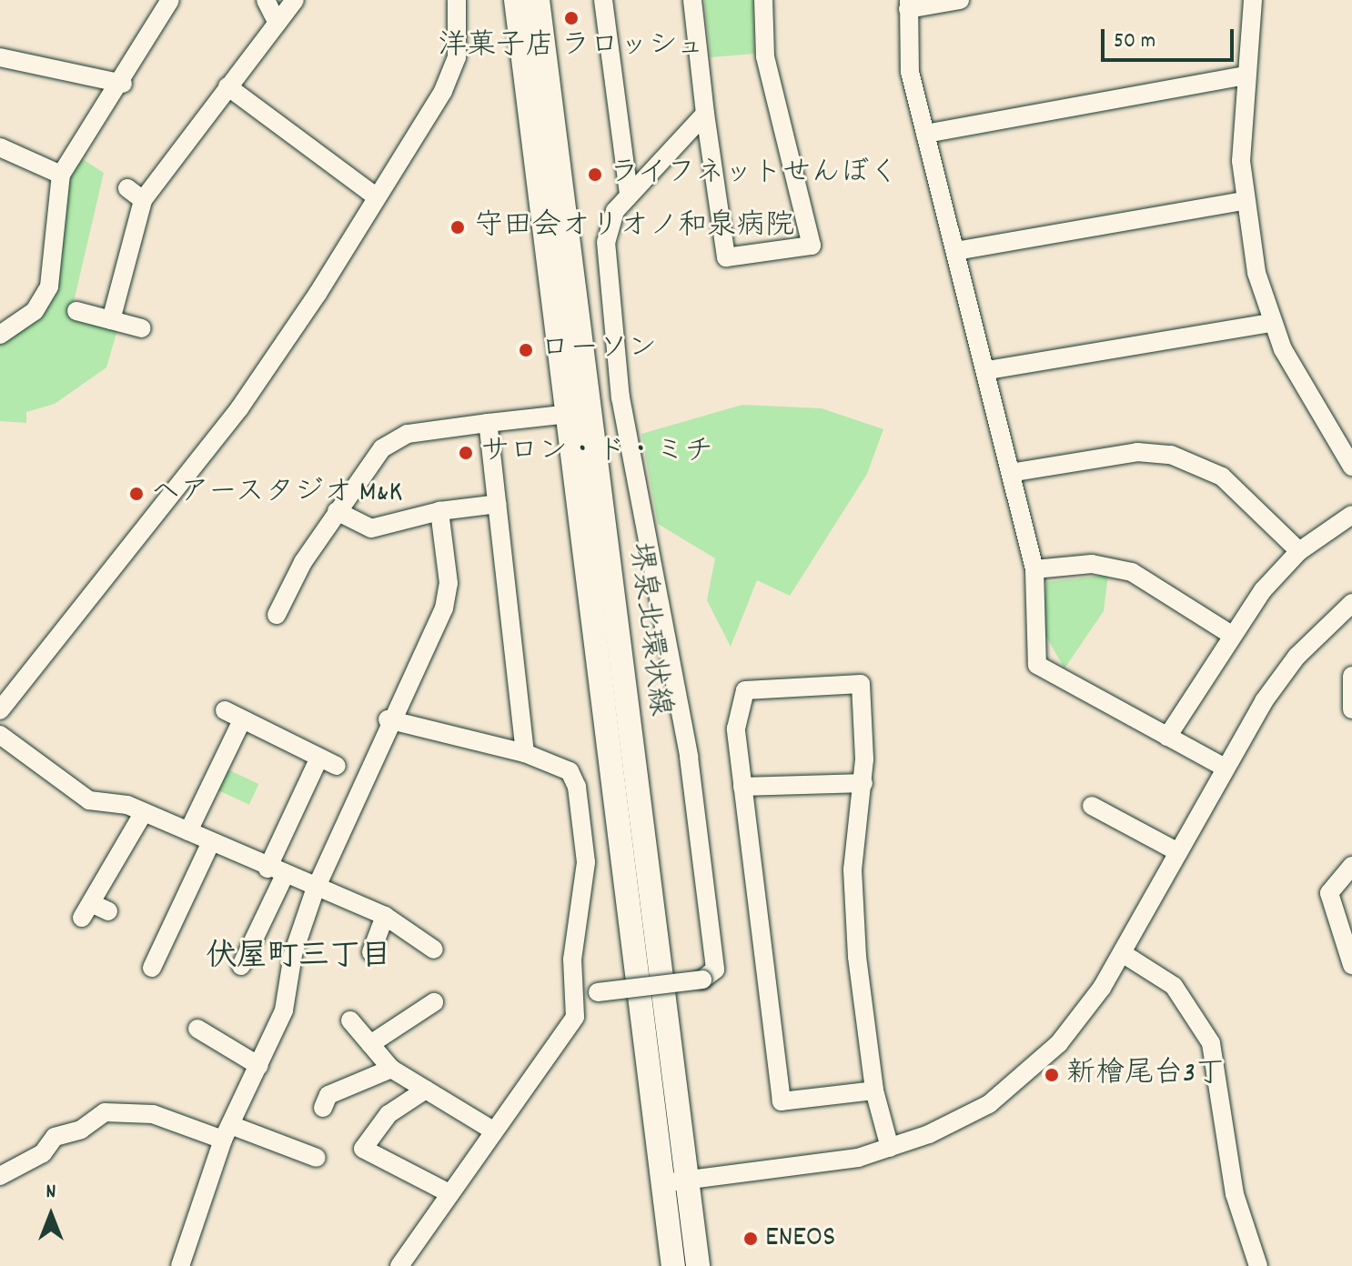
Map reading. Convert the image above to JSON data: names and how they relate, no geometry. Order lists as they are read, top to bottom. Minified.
{"streets":{"main road":["堺泉北環状線"]},"districts":["伏屋町三丁目"],"places":["洋菓子店 ラロッシュ","ライフネットせんぼく","守田会オリオノ和泉病院","ローソン","サロン・ド・ミチ","ヘアースタジオ M&K","新檜尾台3丁","ENEOS"],"scale_bar":"50 m","north":"top"}
